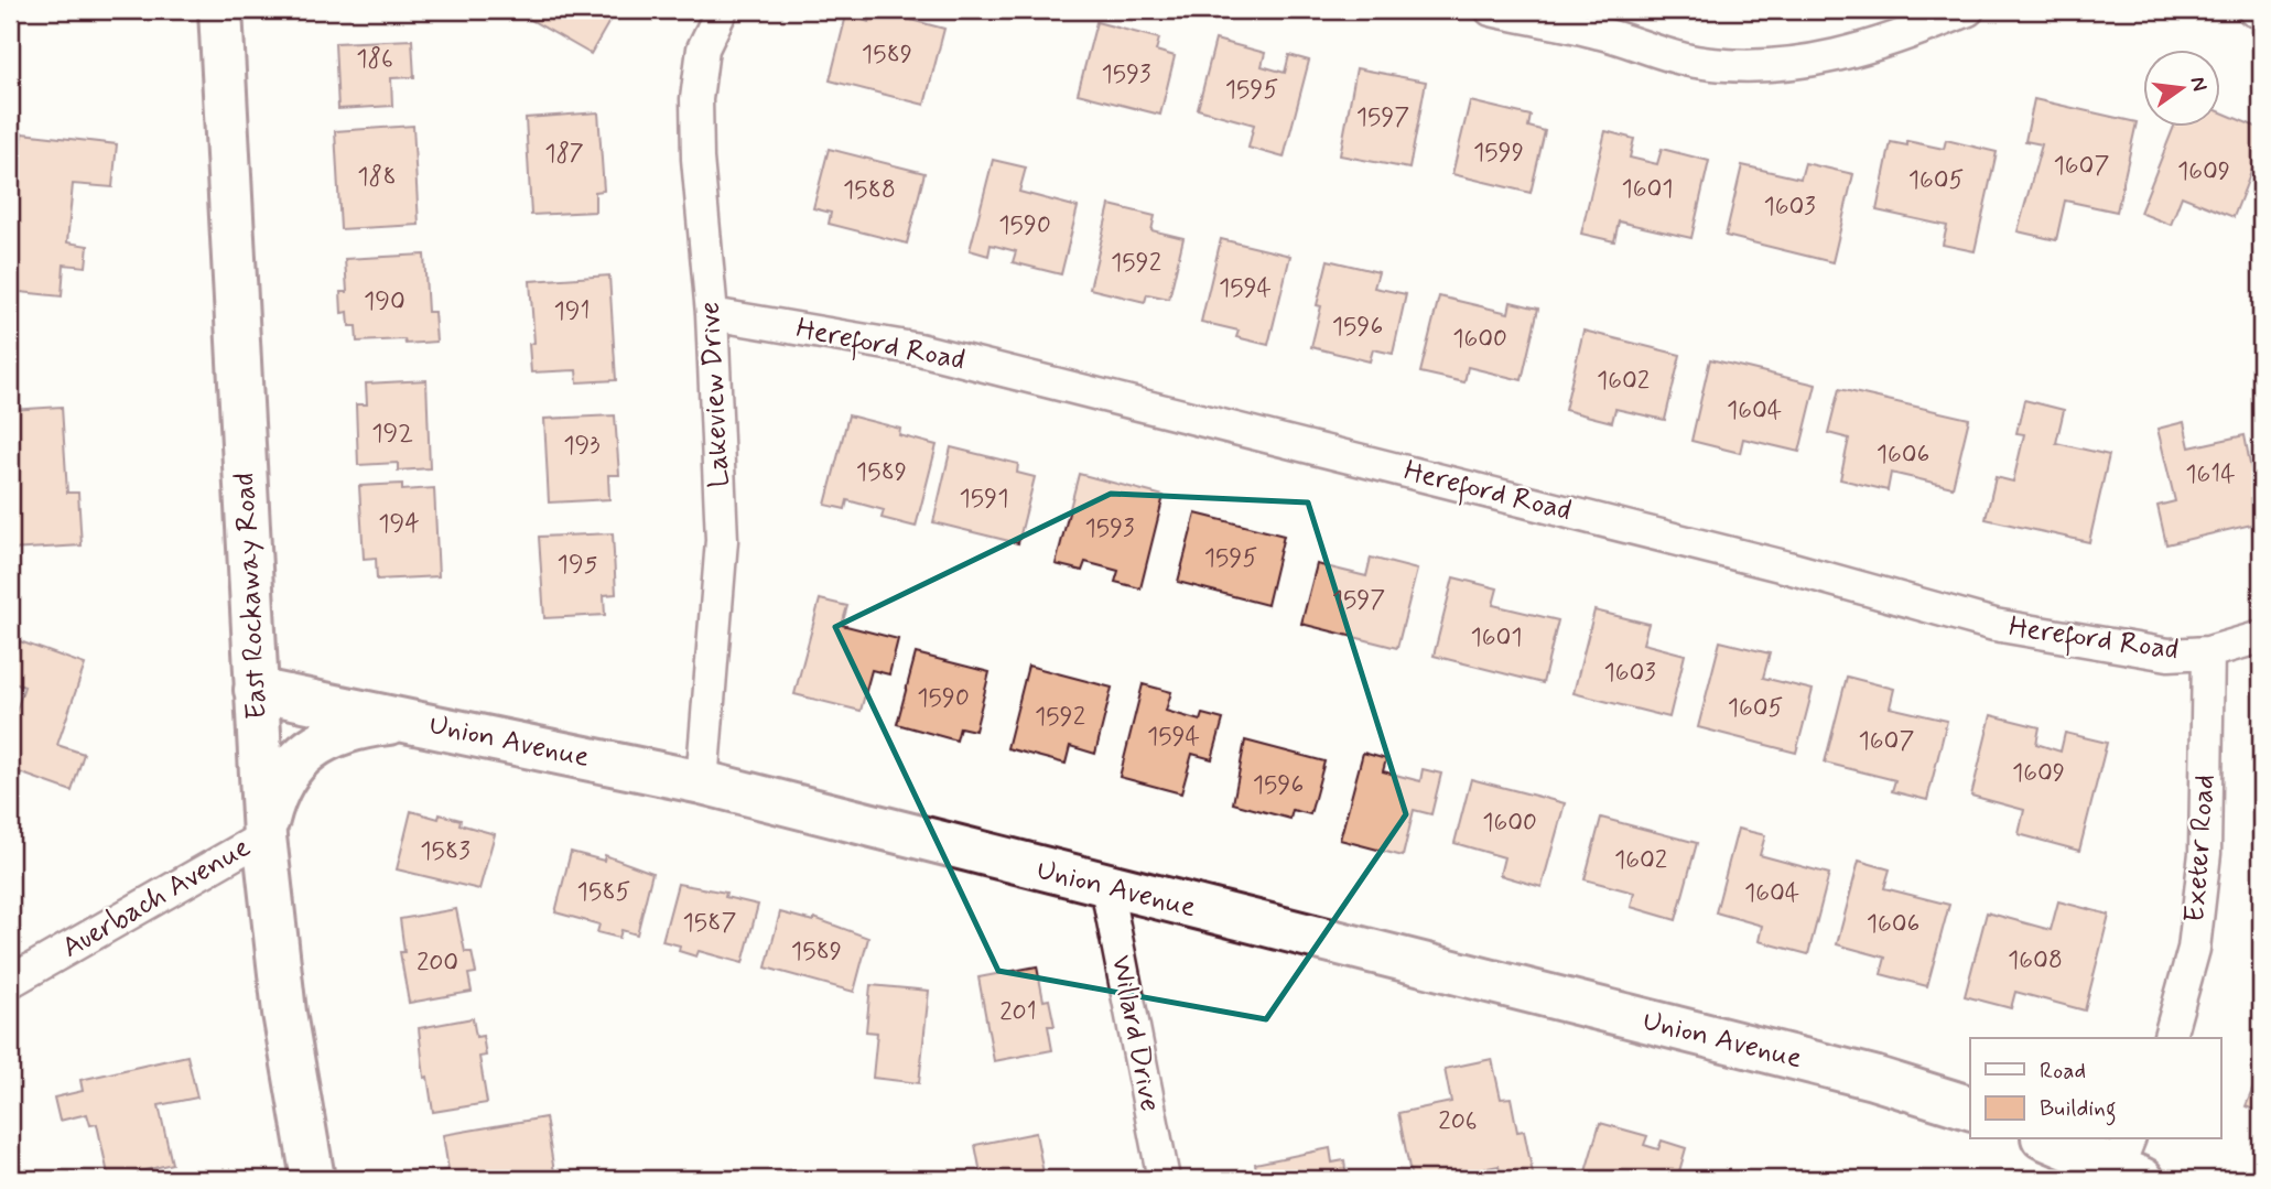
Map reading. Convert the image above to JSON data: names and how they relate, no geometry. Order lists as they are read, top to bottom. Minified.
{"streets":{"main road":["East Rockaway Road","Union Avenue"],"street":["Hereford Road","Lakeview Drive","Exeter Road","Auerbach Avenue","Willard Drive"]},"crossings":[["Hereford Road","Lakeview Drive"],["Hereford Road","Exeter Road"],["Lakeview Drive","Union Avenue"],["East Rockaway Road","Union Avenue"],["East Rockaway Road","Auerbach Avenue"],["Union Avenue","Willard Drive"]],"house_numbers":["1589","186","1593","1595","1597","1599","187","1607","1609","188","1605","1601","1588","1603","1590","1592","1594","190","191","1596","1600","1602","1604","192","193","1606","1589","1614","1591","194","1593","1595","195","1597","1601","1603","1590","1605","1592","1594","1607","1609","1596","1600","1583","1602","1585","1604","1587","1606","1589","1608","200","201","206"],"legend":["Road","Building"],"north":"right"}
